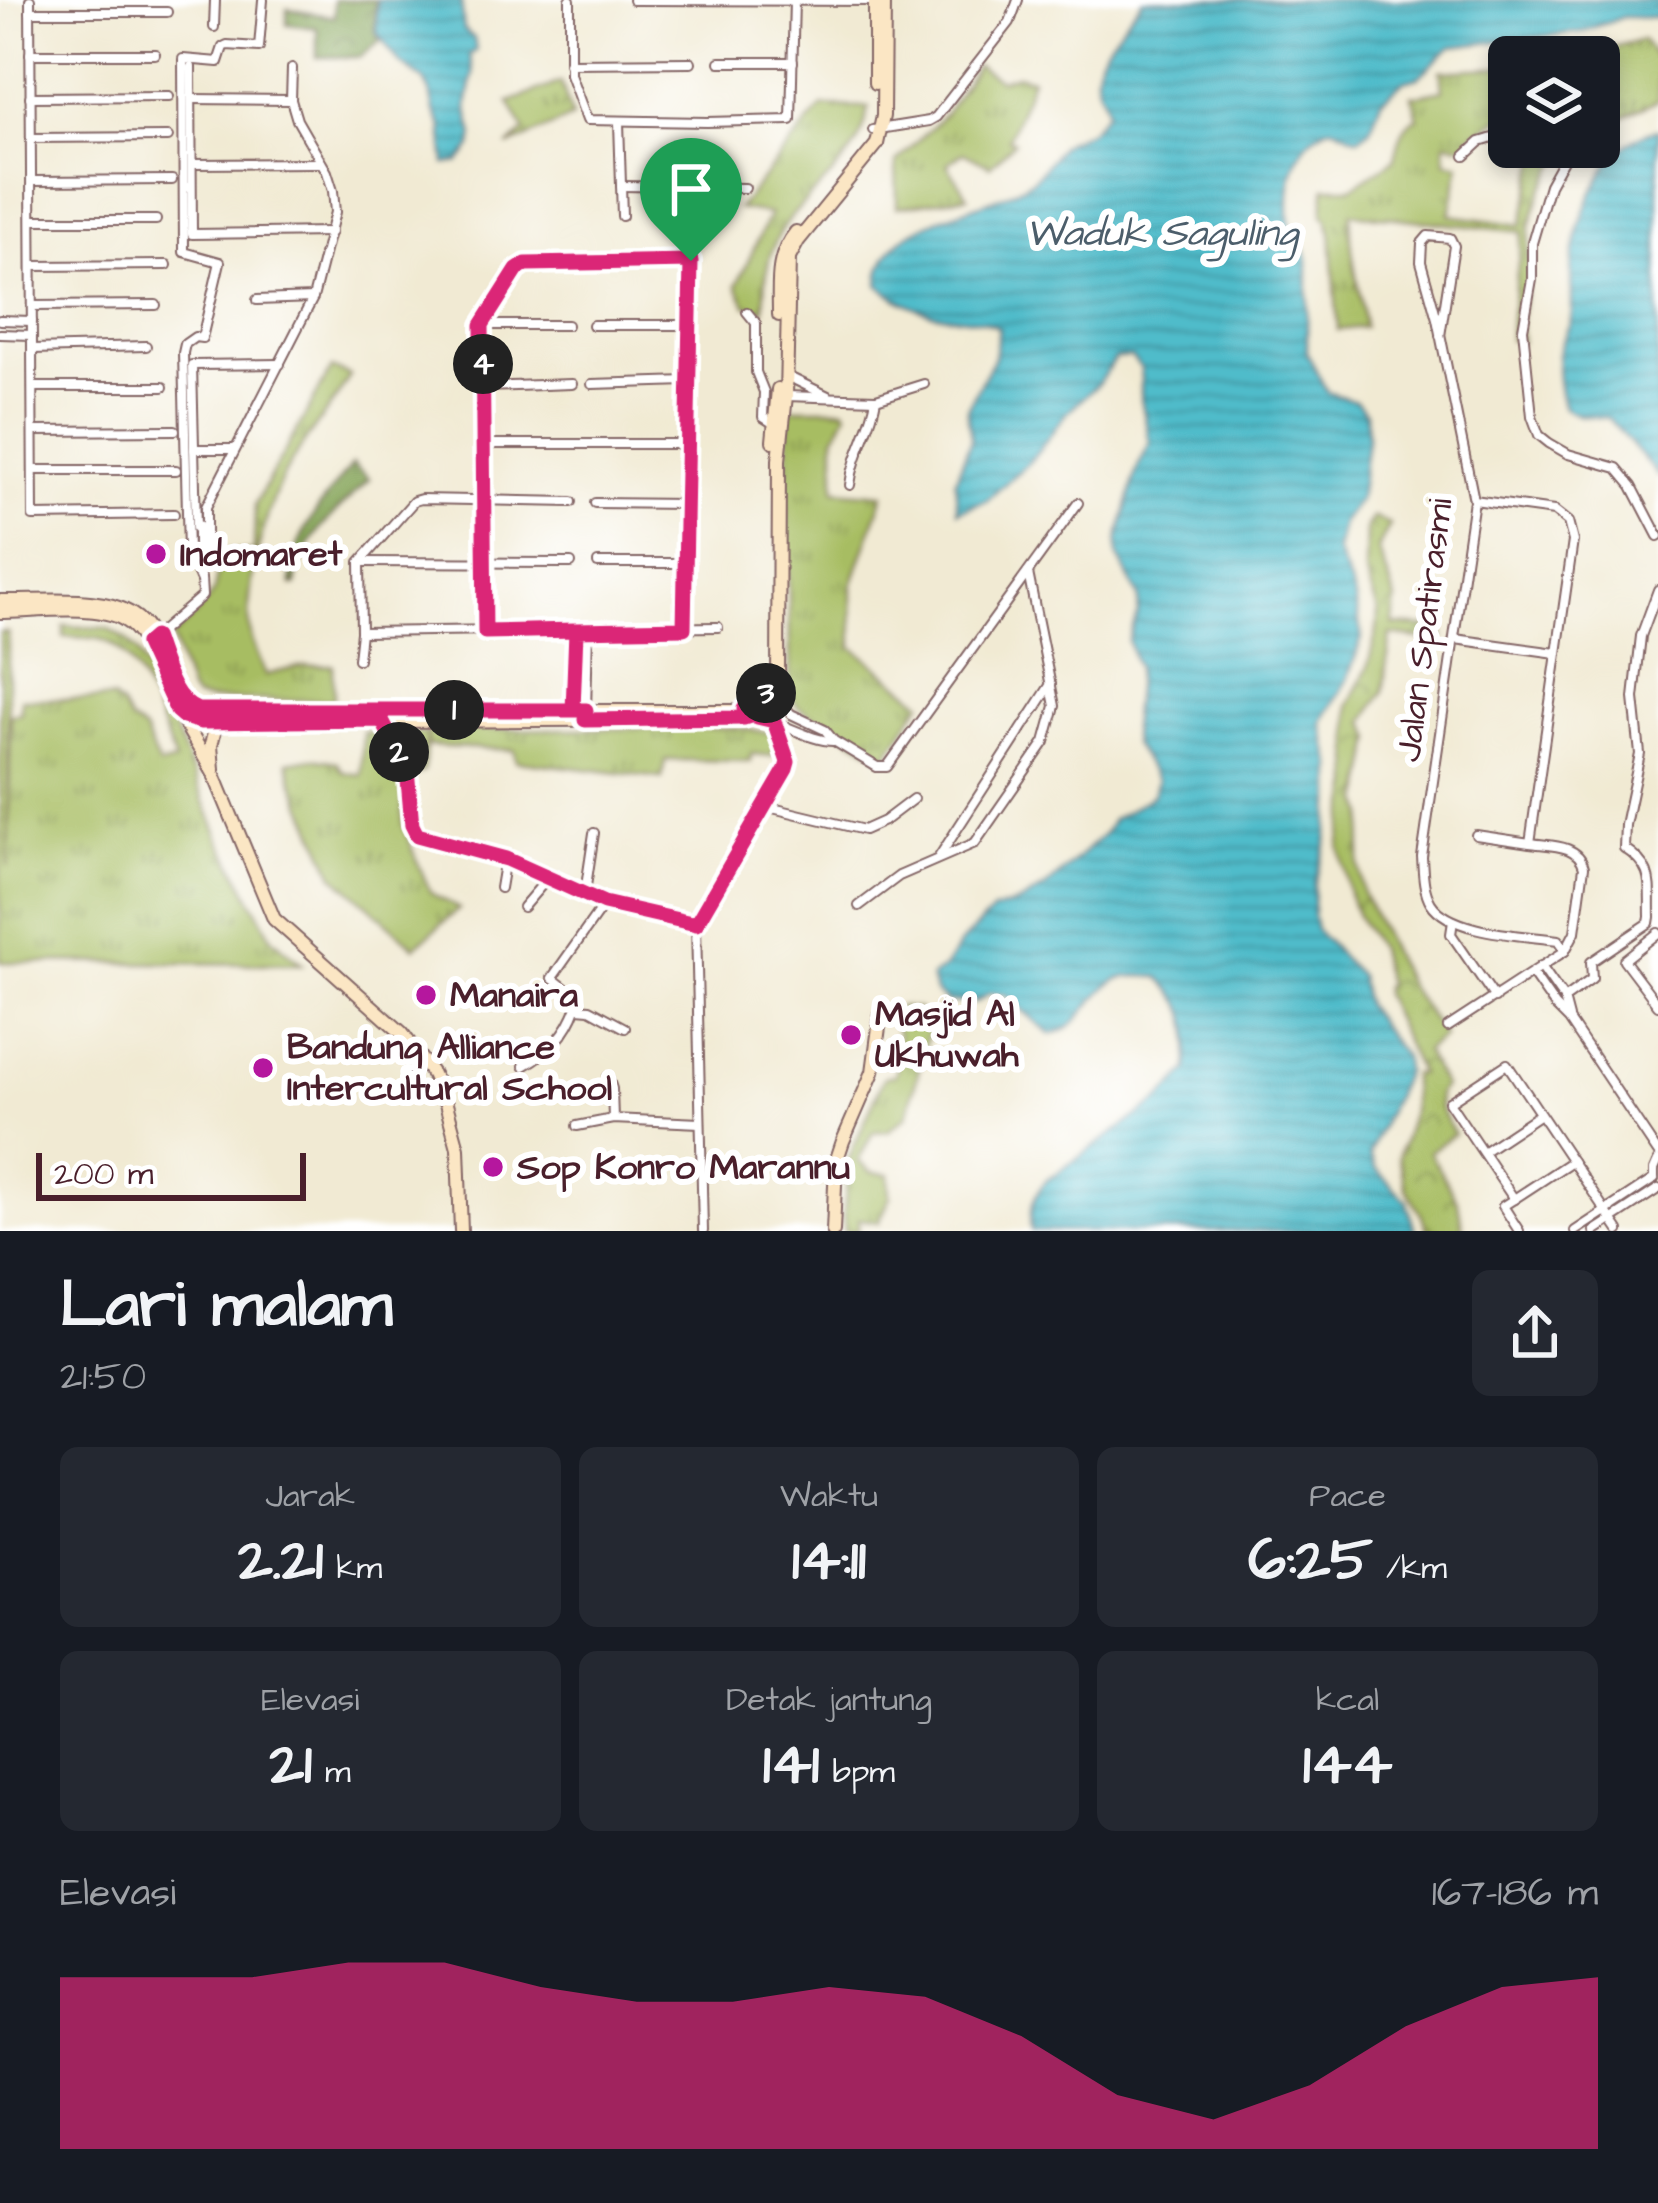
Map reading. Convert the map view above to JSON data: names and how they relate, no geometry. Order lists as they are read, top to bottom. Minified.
{"streets":{"street":["Jalan Spatirasmi"]},"water":["Waduk Saguling"],"places":["Indomaret","Manaira","Masjid Al Ukhuwah","Bandung Alliance Intercultural School","Sop Konro Marannu"],"scale_bar":"200 m","page":{"pins":["4","3","1","2"],"scale":"200 m","heading":["Lari malam","21:50"],"stats":[["Jarak","2.21 km"],["Waktu","14:11"],["Pace","6:25 /km"],["Elevasi","21 m"],["Detak jantung","141 bpm"],["kcal","144"]],"chart":["Elevasi","167–186 m"]}}
